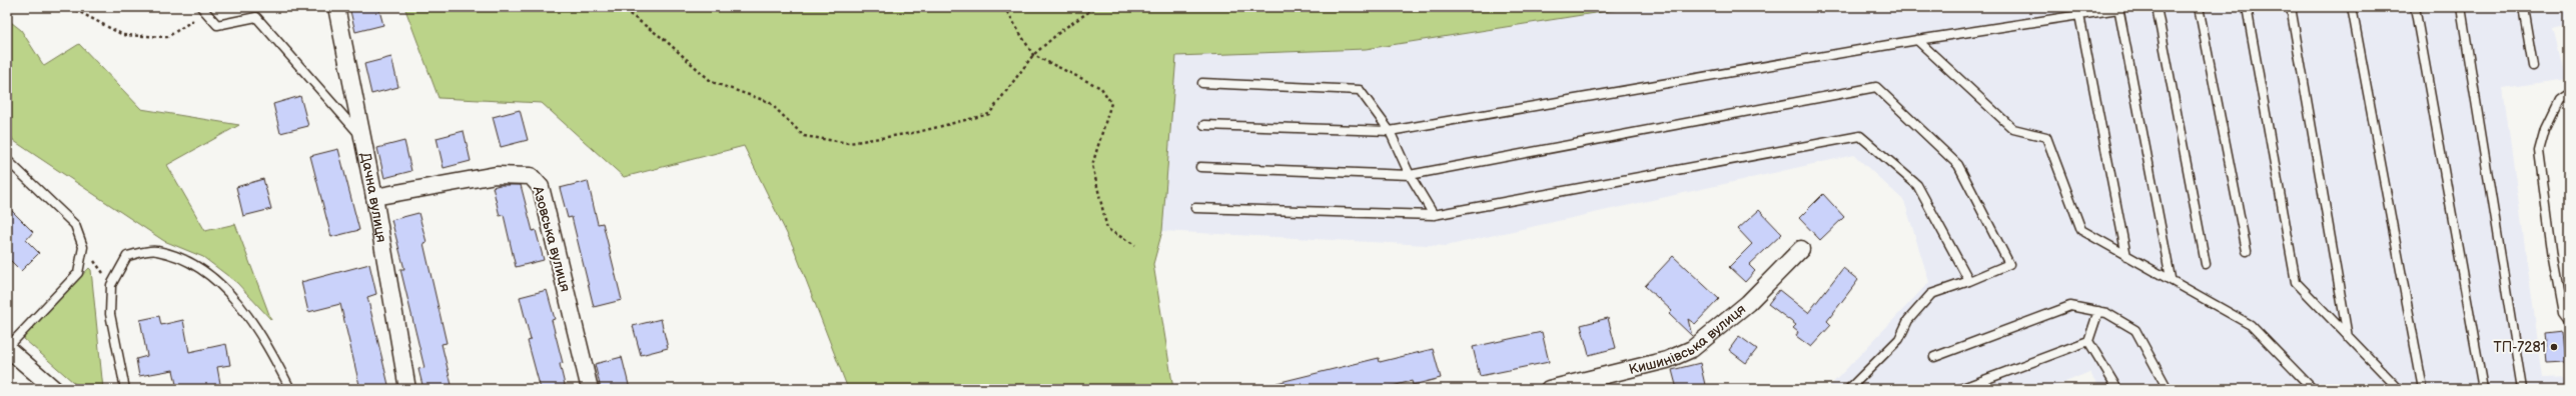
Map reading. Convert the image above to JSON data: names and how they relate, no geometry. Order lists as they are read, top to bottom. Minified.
{"streets":{"street":["Дачна вулиця","Азовська вулиця","Кишинівська вулиця"]},"crossings":[["Дачна вулиця","Азовська вулиця"]],"places":["ТП-7281"]}
